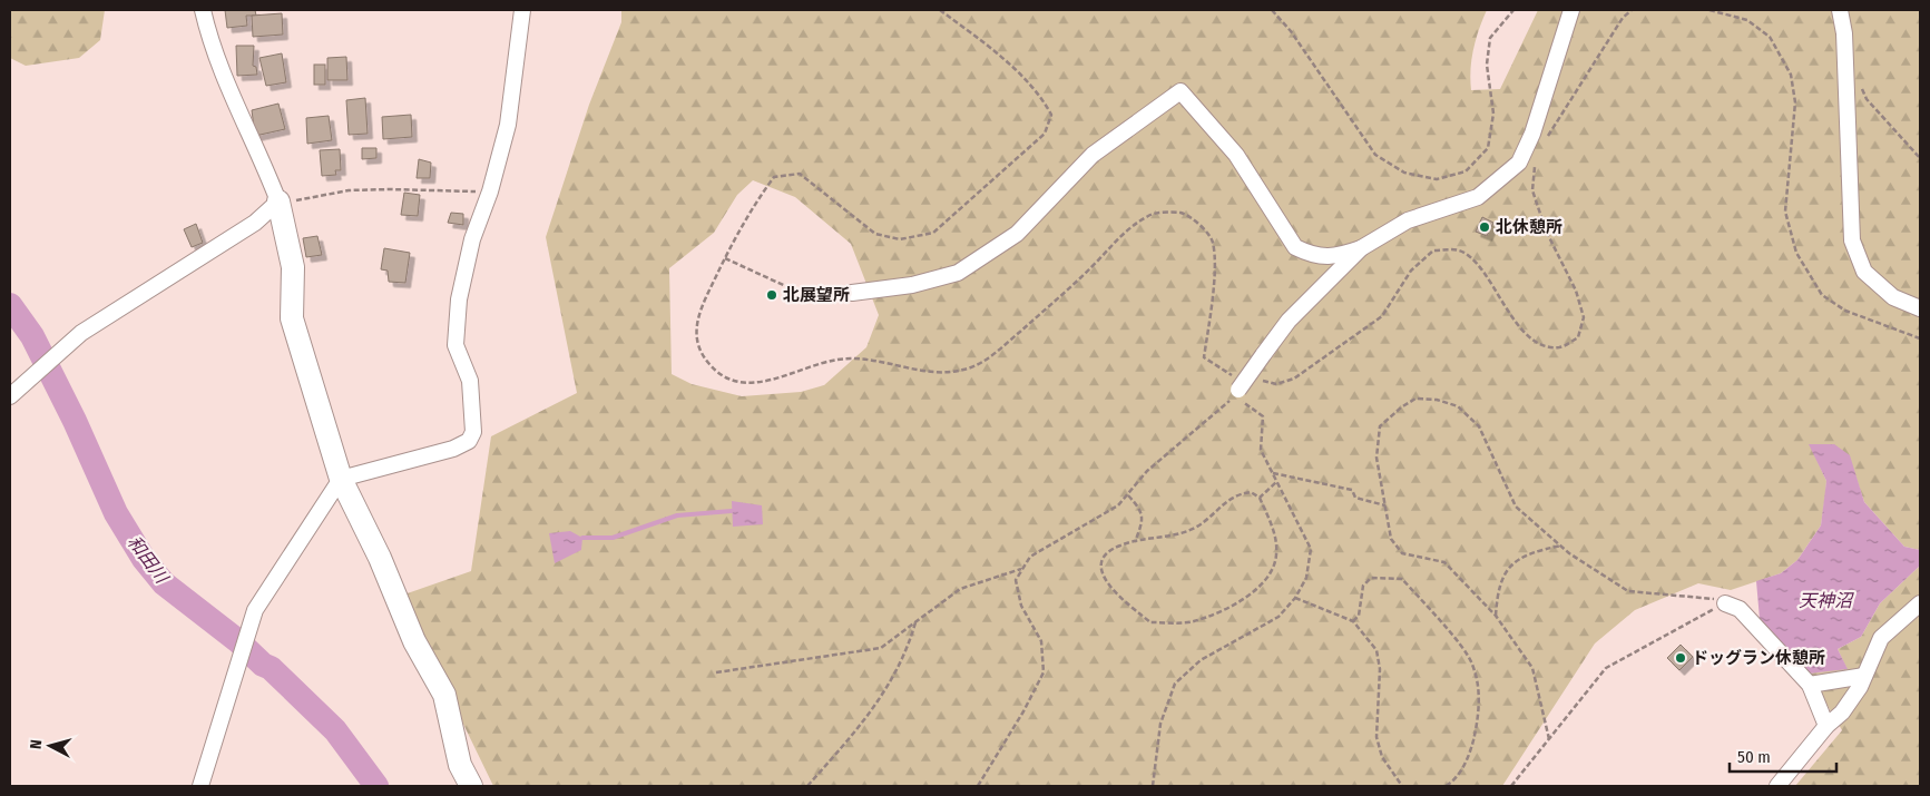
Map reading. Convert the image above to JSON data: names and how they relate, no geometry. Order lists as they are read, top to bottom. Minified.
{"water":["和田川","天神沼"],"places":["北休憩所","北展望所","ドッグラン休憩所"],"scale_bar":"50 m","north":"left"}
